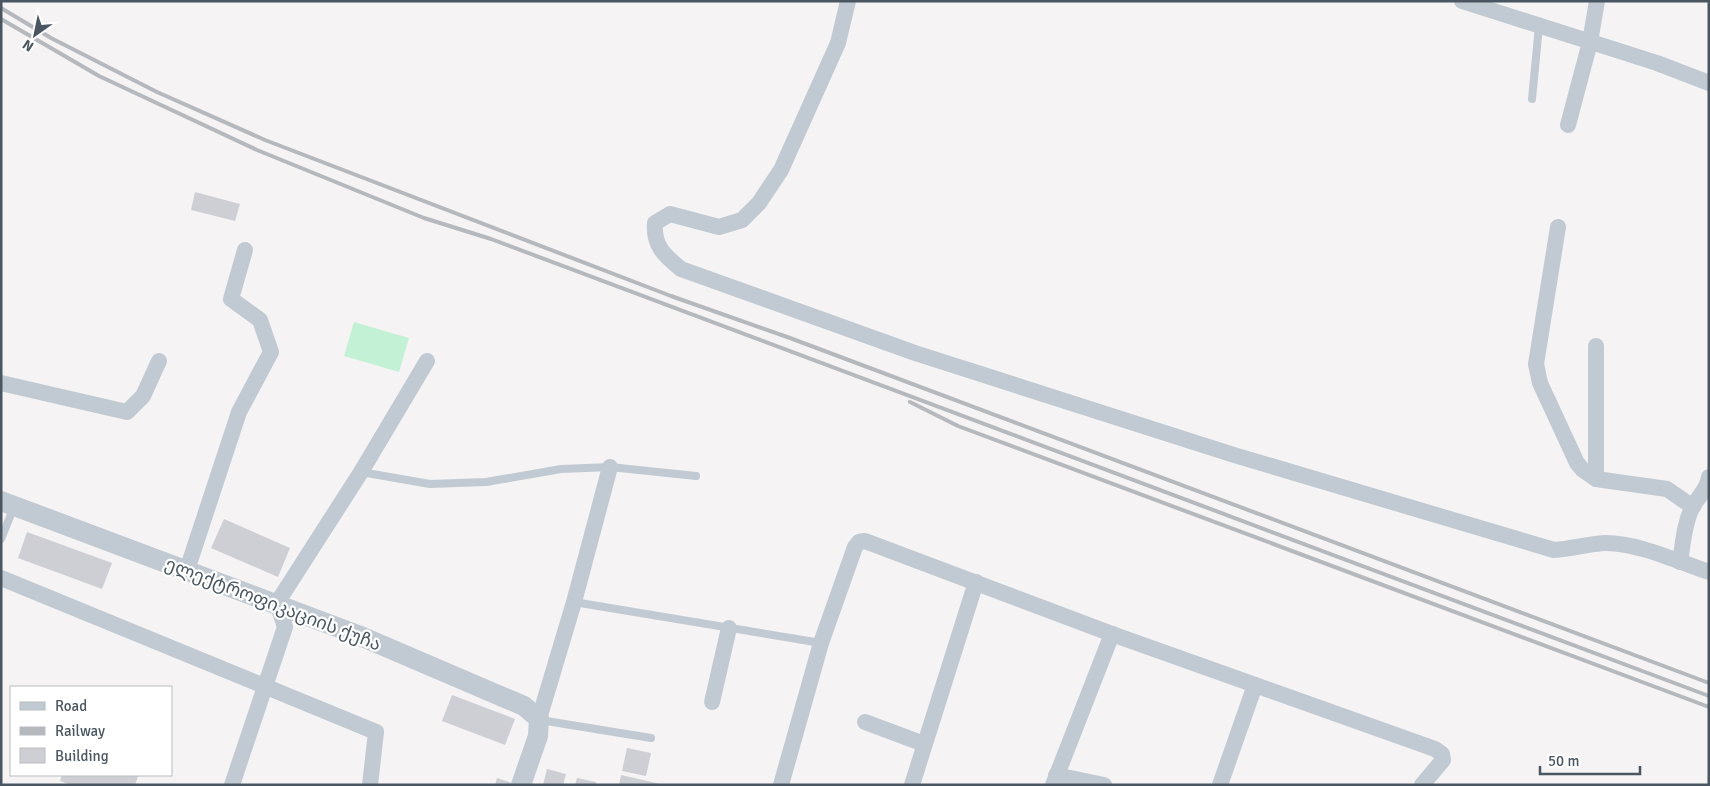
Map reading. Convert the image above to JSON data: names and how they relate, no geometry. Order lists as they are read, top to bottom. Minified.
{"streets":{"street":["ელექტროფიკაციის ქუჩა"]},"legend":["Road","Railway","Building"],"scale_bar":"50 m","north":"bottom left"}
